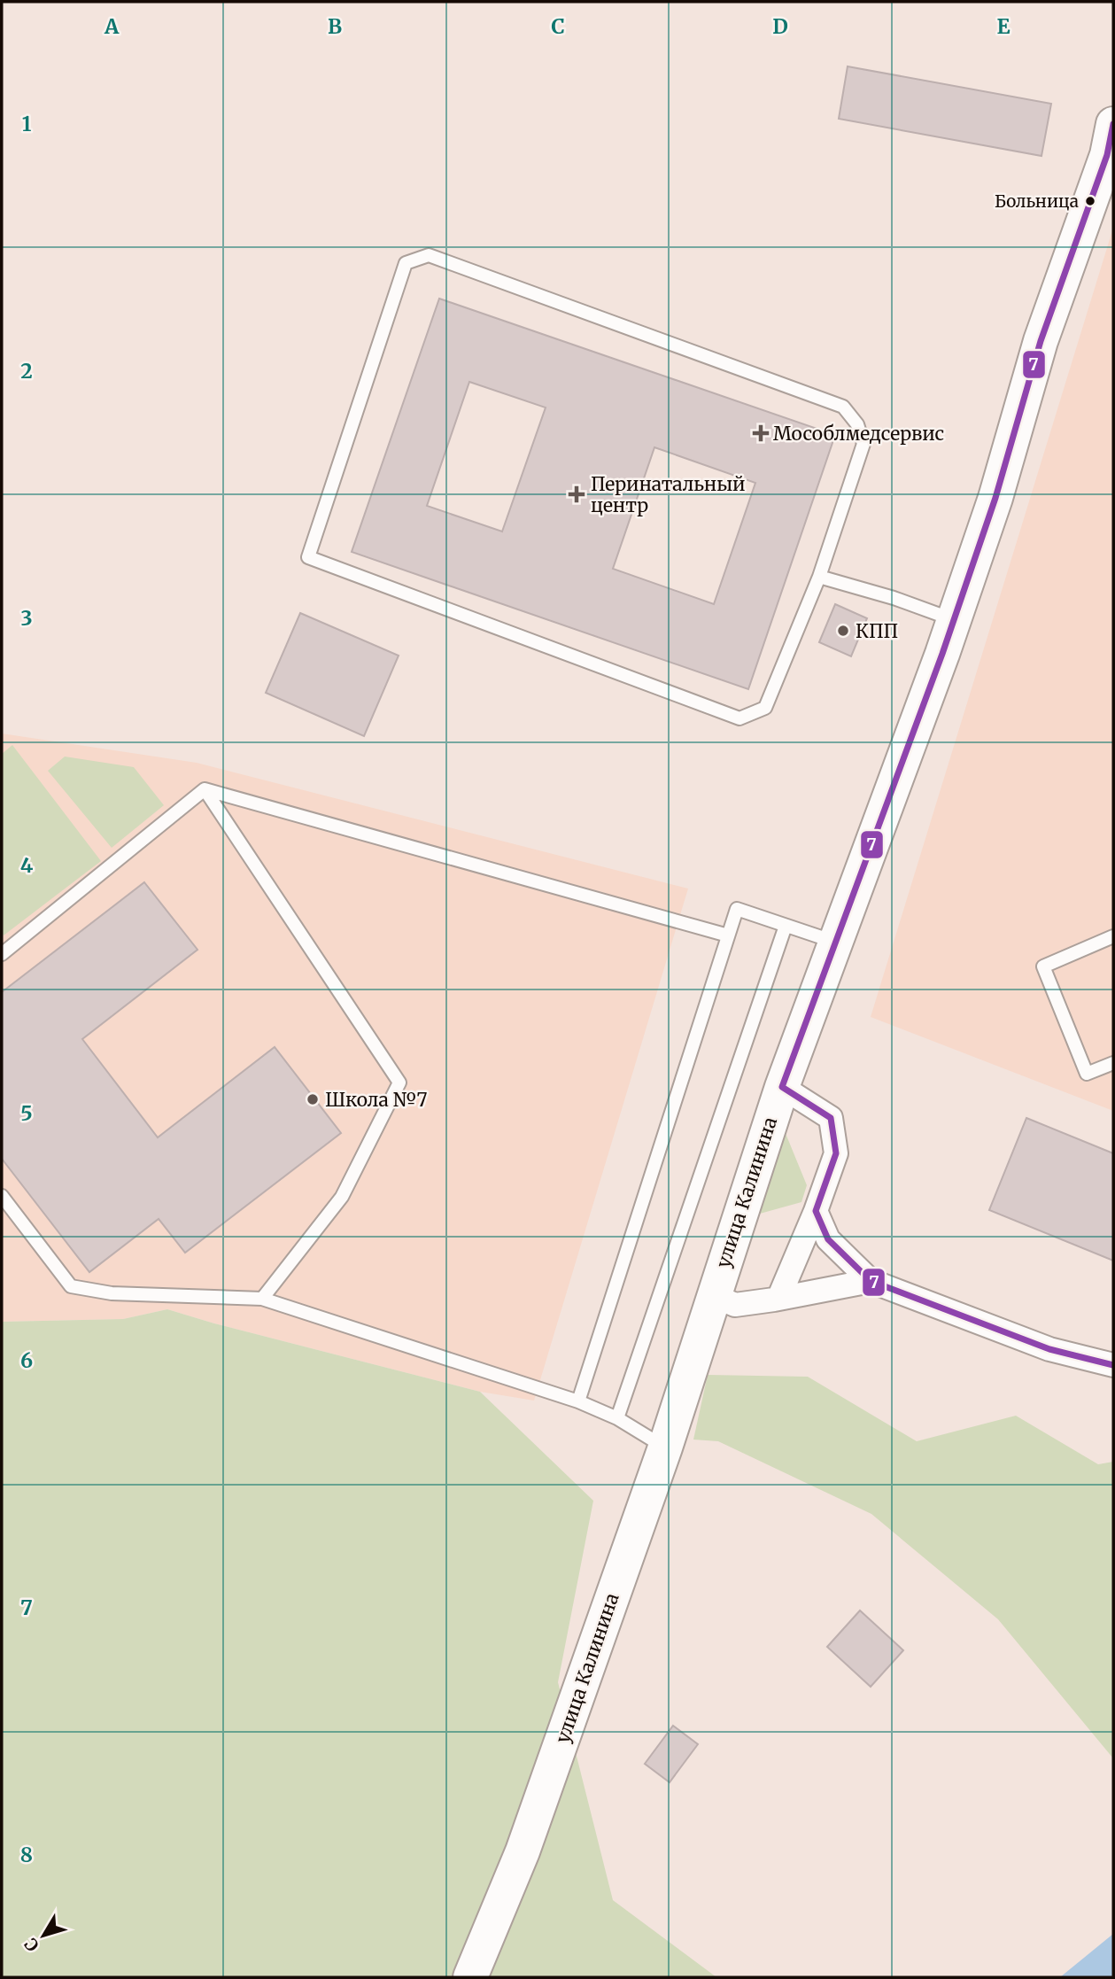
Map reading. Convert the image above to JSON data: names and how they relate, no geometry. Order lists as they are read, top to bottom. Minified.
{"streets":{"street":["улица Калинина"]},"places":{"other":["Больница","КПП","Школа №7"],"health":["Мособлмедсервис","Перинатальный центр"]},"lines":["transit line 7"],"north":"bottom left","grid":{"columns":["A","B","C","D","E"],"rows":["1","2","3","4","5","6","7","8"]}}
